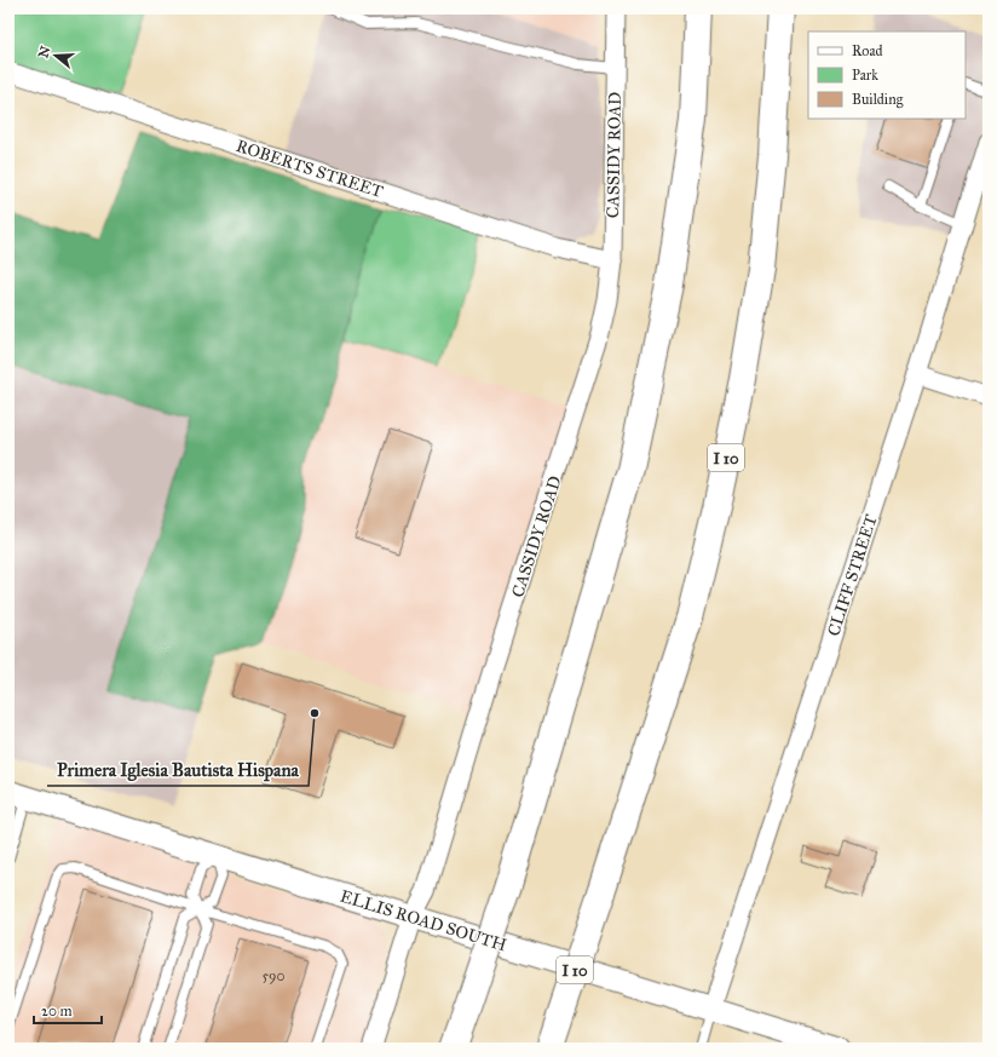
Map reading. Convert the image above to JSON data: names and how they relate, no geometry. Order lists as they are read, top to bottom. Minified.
{"streets":{"highway":["I 10"],"street":["CASSIDY ROAD","ROBERTS STREET","CLIFF STREET","ELLIS ROAD SOUTH"]},"crossings":[["CASSIDY ROAD","ROBERTS STREET"],["CASSIDY ROAD","ELLIS ROAD SOUTH"],["CLIFF STREET","ELLIS ROAD SOUTH"]],"places":["Primera Iglesia Bautista Hispana"],"house_numbers":["590"],"legend":["Road","Park","Building"],"scale_bar":"20 m","north":"left"}
